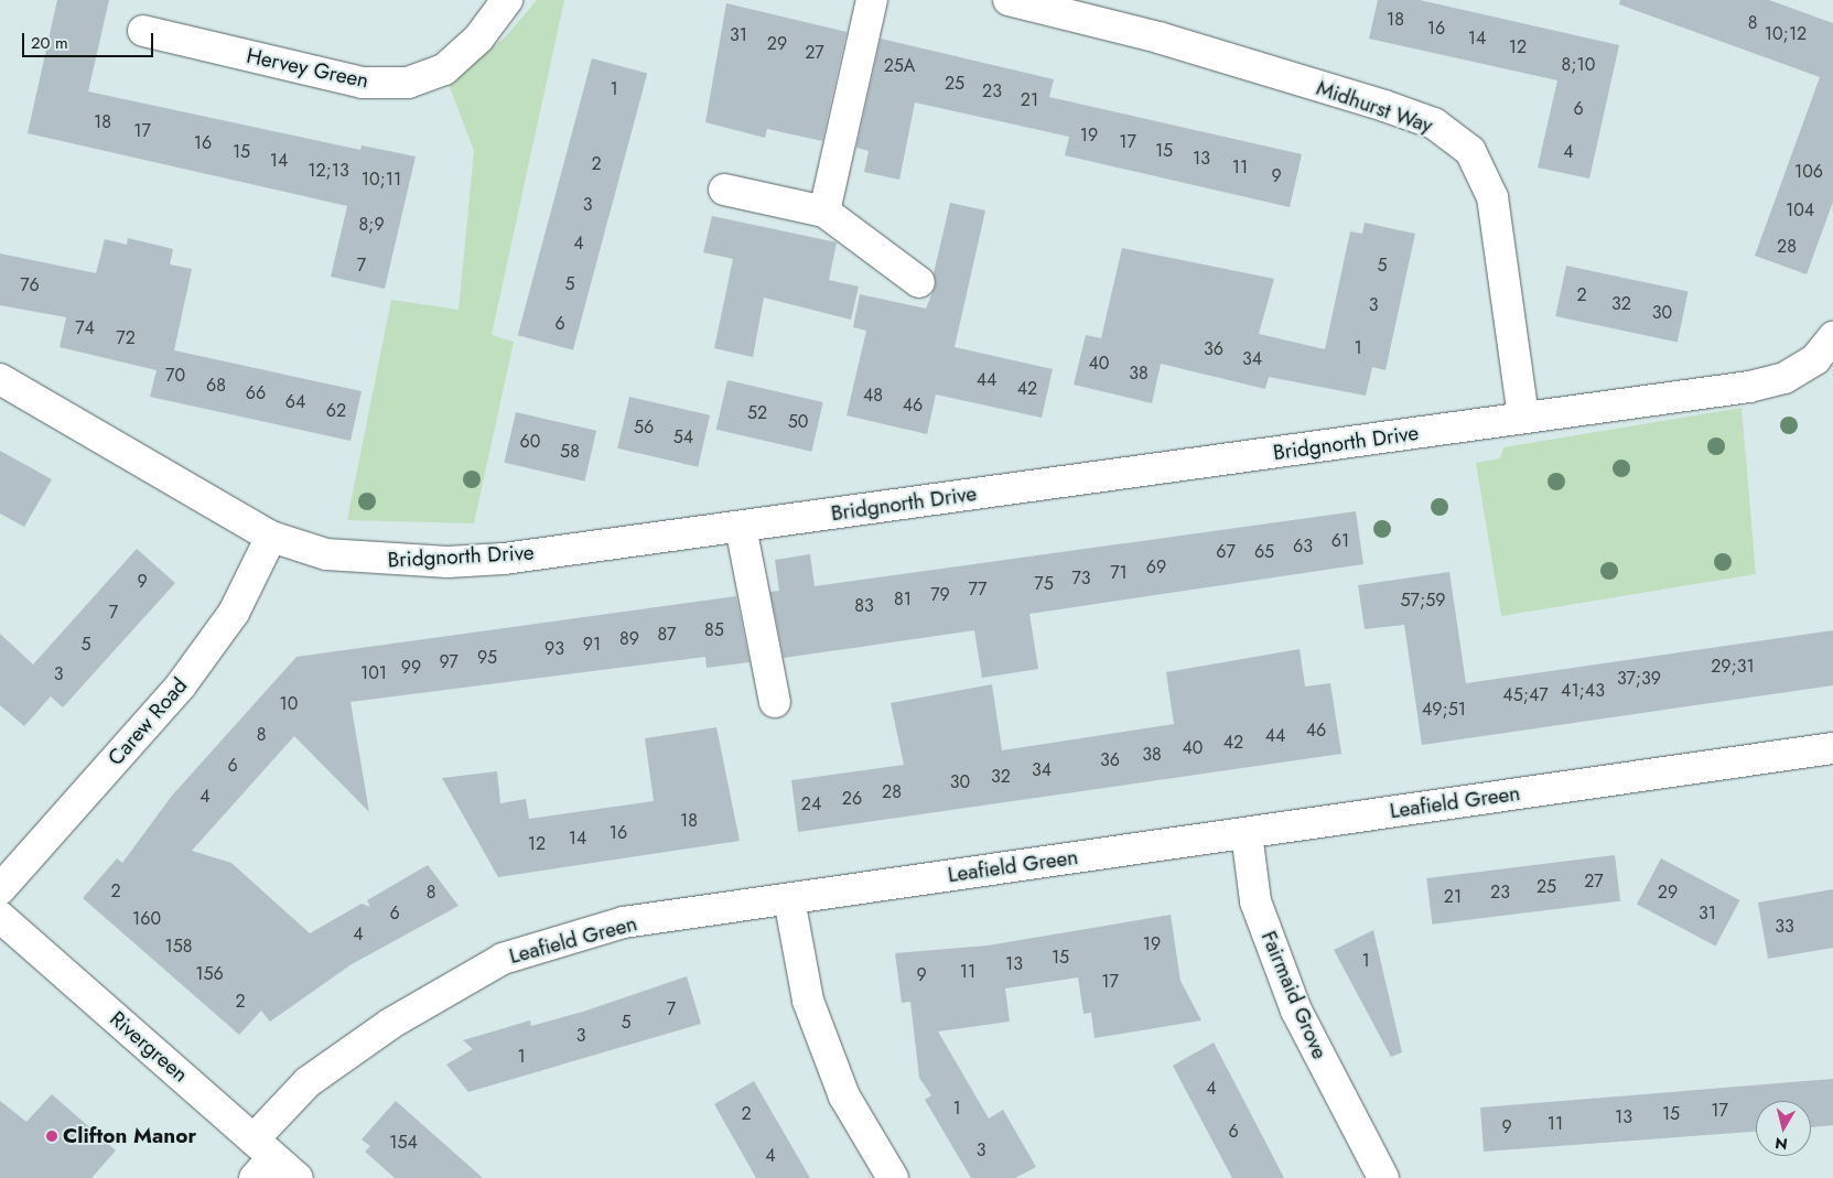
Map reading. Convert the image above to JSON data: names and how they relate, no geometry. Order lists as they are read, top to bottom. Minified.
{"streets":{"street":["Hervey Green","Midhurst Way","Bridgnorth Drive","Carew Road","Leafield Green","Fairmaid Grove","Rivergreen"]},"crossings":[["Midhurst Way","Bridgnorth Drive"],["Bridgnorth Drive","Carew Road"],["Leafield Green","Fairmaid Grove"],["Leafield Green","Rivergreen"]],"places":["Clifton Manor"],"house_numbers":["18","8","16","10;12","31","14","29","12","27","8;10","25A","25","1","23","21","6","18","17","19","17","16","15","15","4","13","14","2","11","12;13","106","9","10;11","3","104","8;9","4","28","7","5","5","76","2","32","3","30","6","74","72","1","36","34","40","38","70","44","68","42","66","48","64","46","62","52","50","56","54","60","58","61","63","67","65","69","71","73","9","75","77","79","81","57;59","83","7","85","87","89","5","91","93","95","97","29;31","99","101","3","37;39","41;43","45;47","10","49;51","46","8","44","42","40","38","36","6","34","32","30","28","4","26","24","18","16","14","12","27","25","2","8","23","29","21","6","31","160","33","4","19","158","15","1","13","11","156","9","17","2","7","5","3","1","4","1","17","2","15","13","11","9","6","154","3","4"],"scale_bar":"20 m","north":"bottom"}
